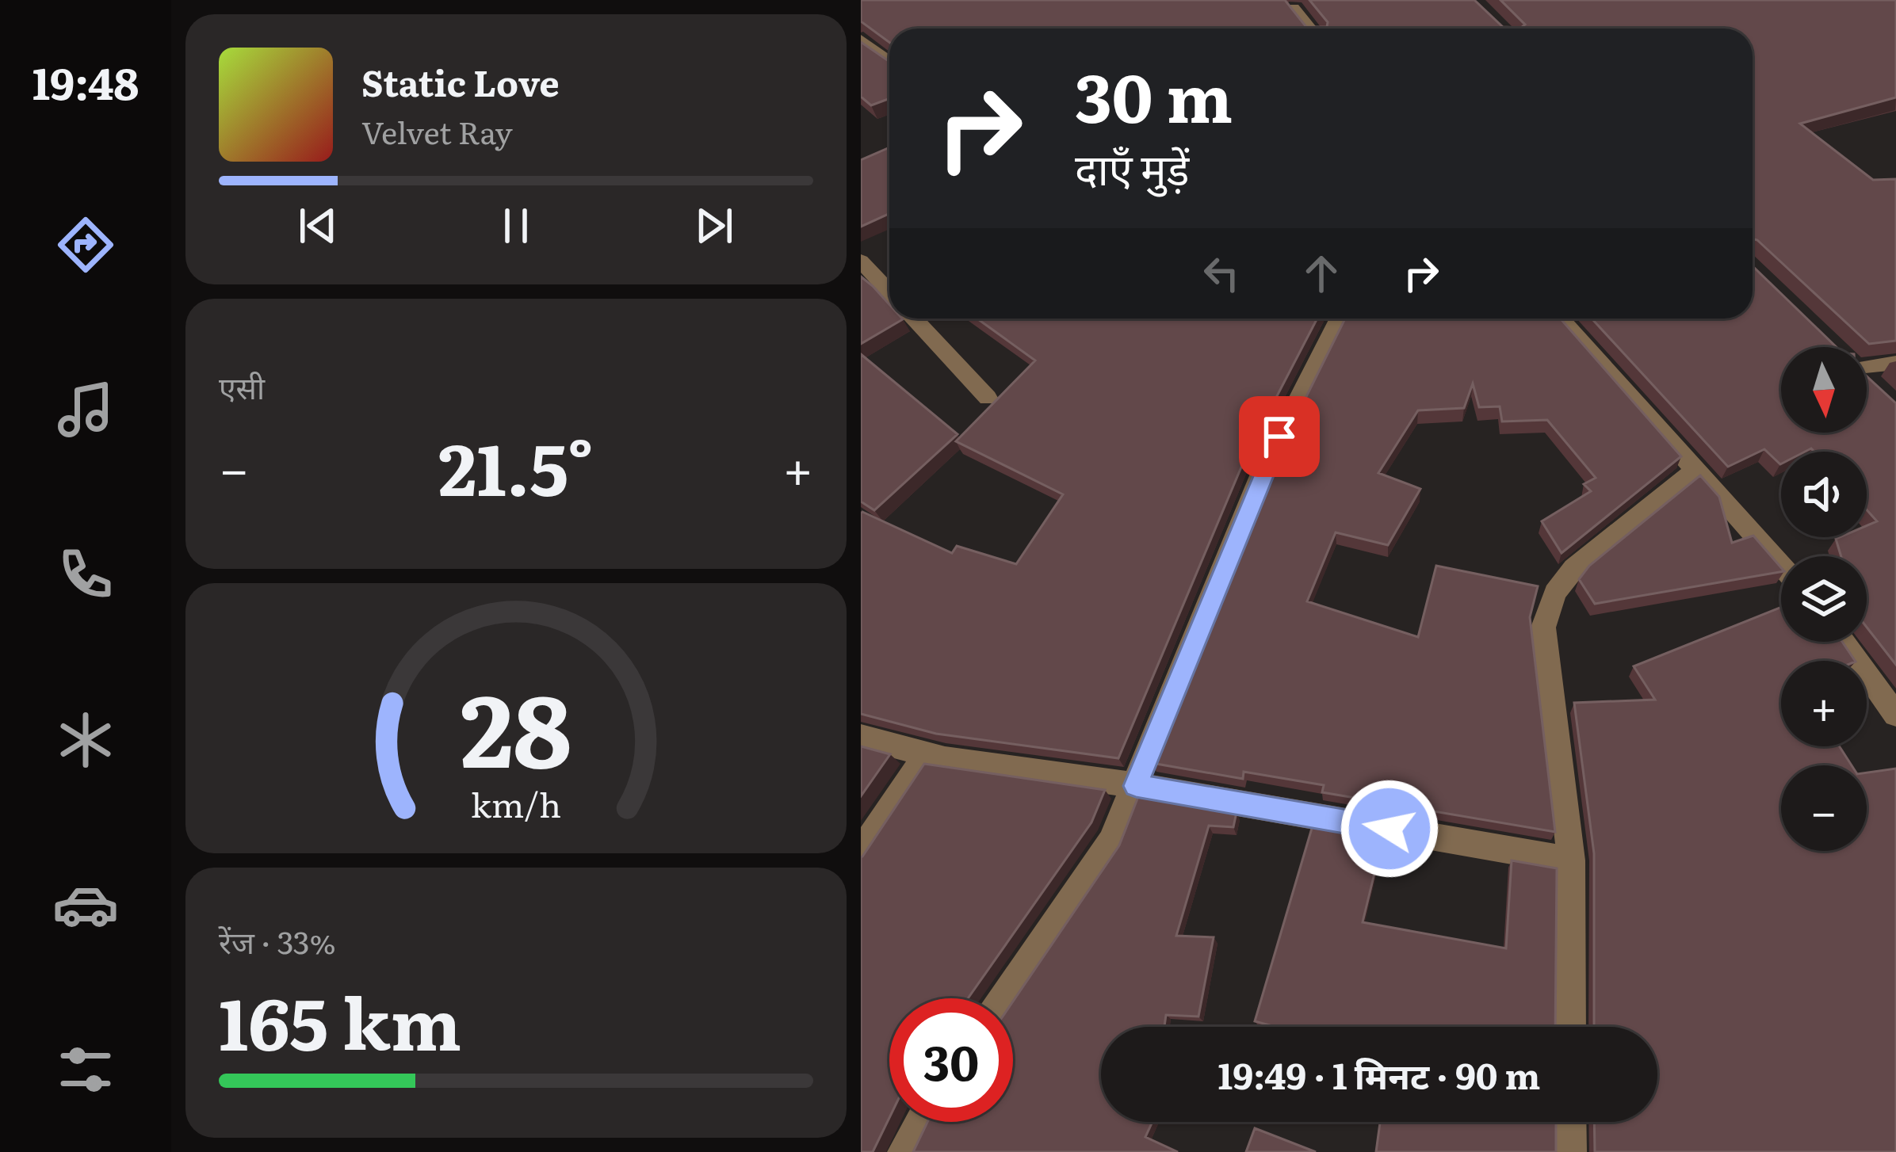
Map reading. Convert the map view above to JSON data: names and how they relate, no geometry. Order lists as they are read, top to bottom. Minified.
{"north":"bottom","page":{"tabs":"19:48","turn":["30 m","दाएँ मुड़ें"],"song":["Static Love","Velvet Ray"],"tile":["एसी",["रेंज · 33%","165 km"]],"map_buttons":["+","−"],"heat":["−","21.5°","+"],"limit":"30","trip":"19:49 · 1 मिनट · 90 m","gauge":["28","km/h"]}}
